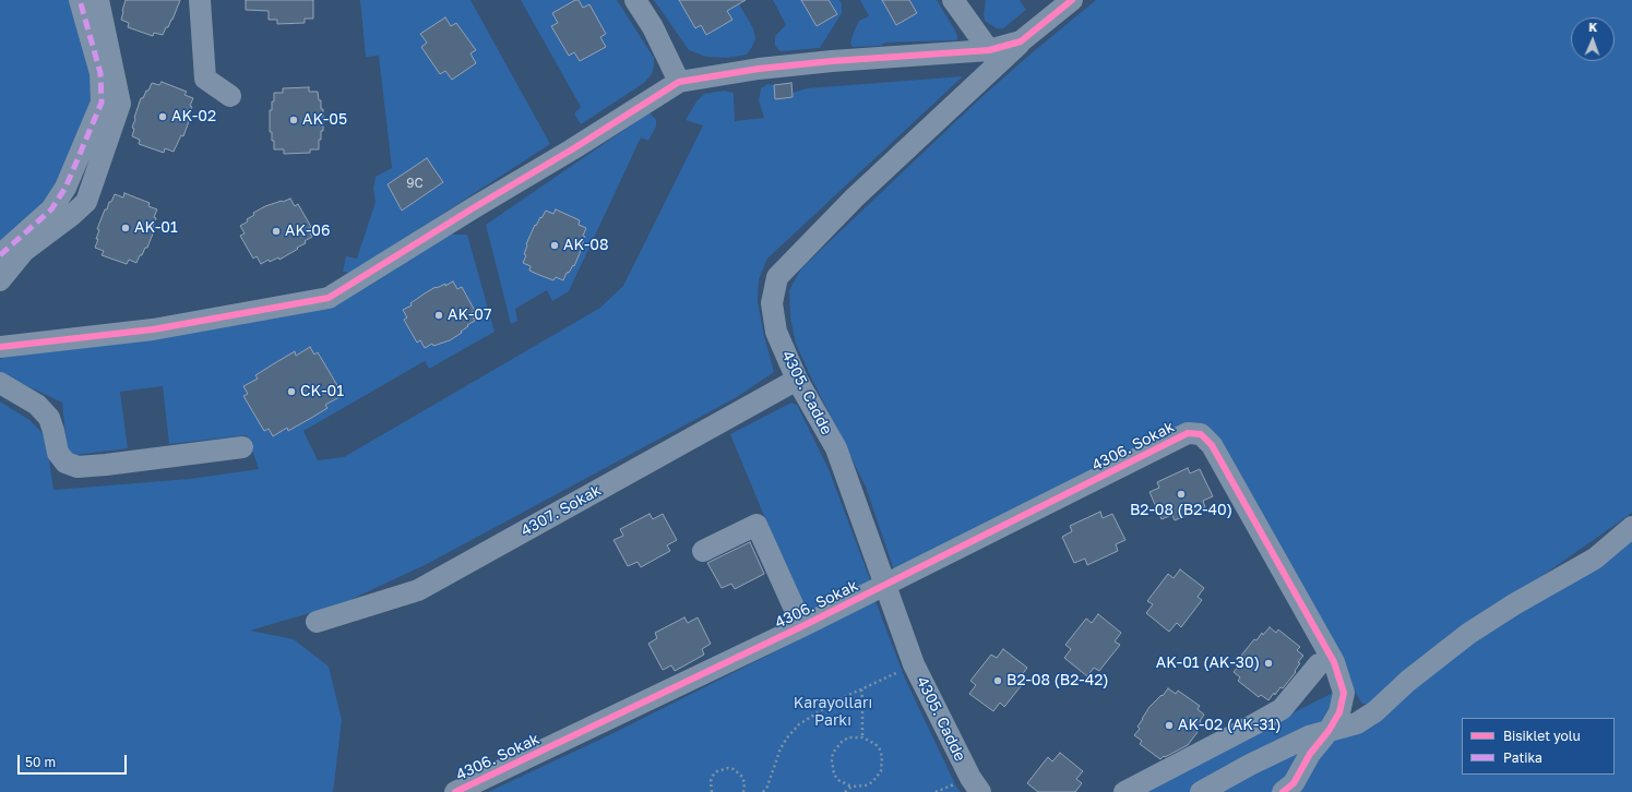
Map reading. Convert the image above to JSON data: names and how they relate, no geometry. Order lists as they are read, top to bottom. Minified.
{"streets":{"street":["4305. Cadde","4306. Sokak","4307. Sokak"]},"crossings":[["4305. Cadde","4306. Sokak"],["4305. Cadde","4307. Sokak"]],"parks":["Karayolları Parkı"],"places":["AK-02","AK-05","AK-01","AK-06","AK-08","AK-07","CK-01","B2-08 (B2-40)","AK-01 (AK-30)","B2-08 (B2-42)","AK-02 (AK-31)"],"house_numbers":["9C"],"legend":["Bisiklet yolu","Patika"],"scale_bar":"50 m","north":"top"}
